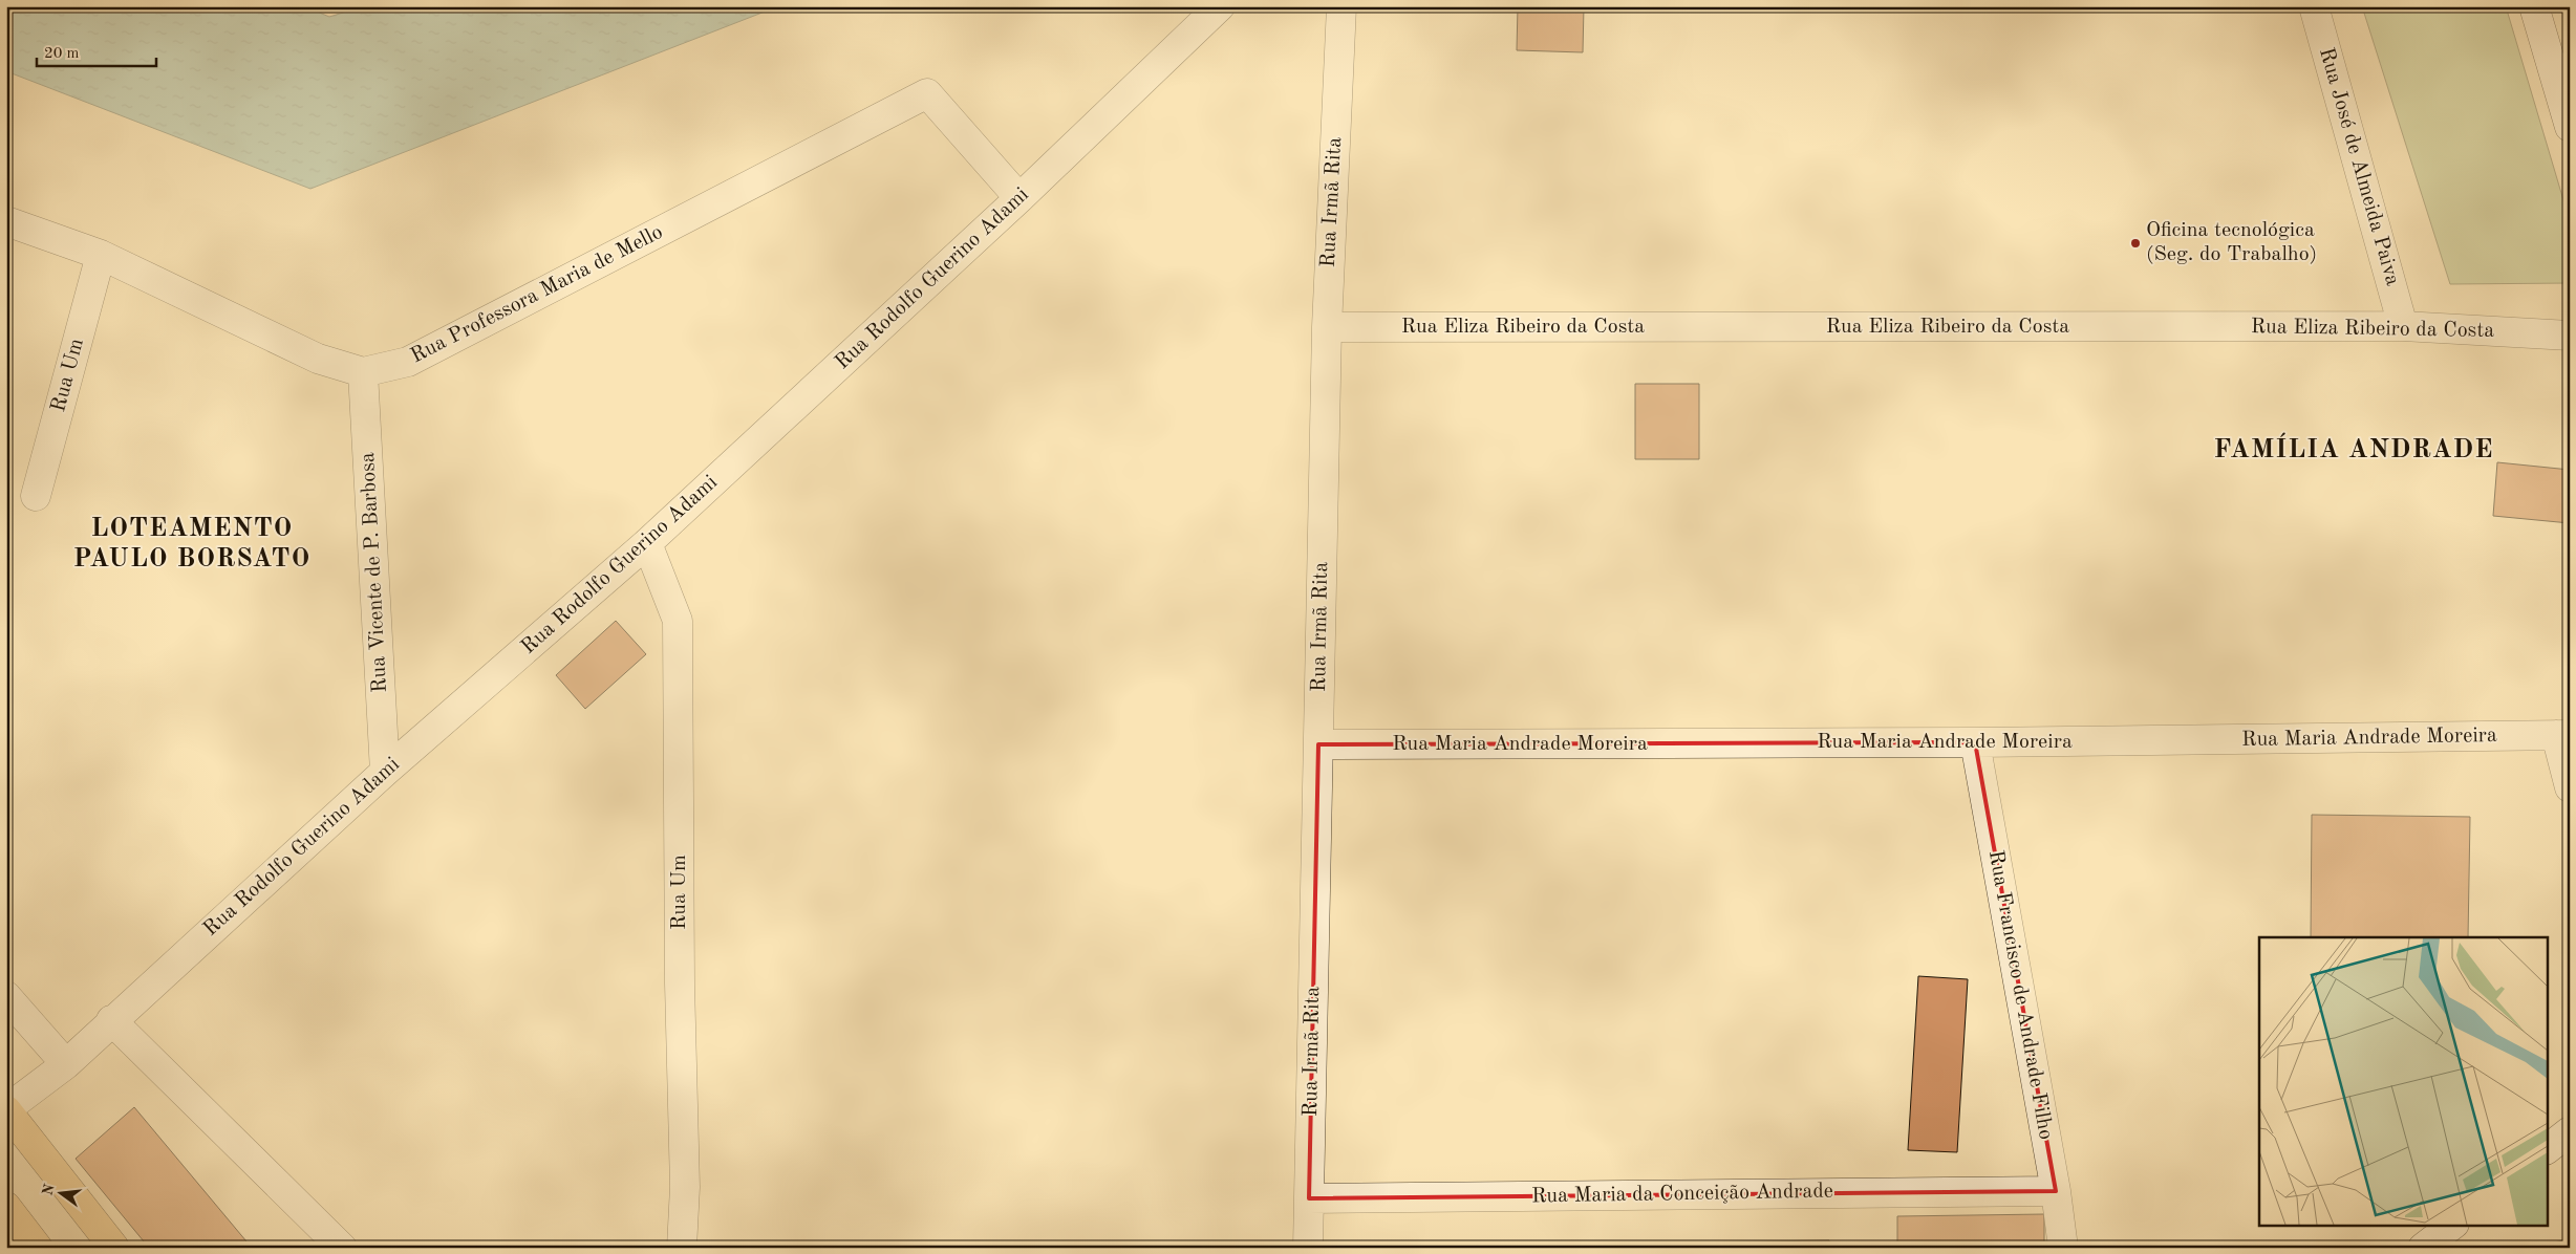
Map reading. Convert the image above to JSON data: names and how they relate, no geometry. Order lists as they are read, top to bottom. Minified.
{"streets":{"street":["Rua José de Almeida Paiva","Rua Irmã Rita","Rua Rodolfo Guerino Adami","Rua Professora Maria de Mello","Rua Eliza Ribeiro da Costa","Rua Um","Rua Vicente de P. Barbosa","Rua Maria Andrade Moreira","Rua Francisco de Andrade Filho","Rua Maria da Conceição Andrade"]},"crossings":[["Rua José de Almeida Paiva","Rua Eliza Ribeiro da Costa"],["Rua Irmã Rita","Rua Eliza Ribeiro da Costa"],["Rua Irmã Rita","Rua Maria Andrade Moreira"],["Rua Irmã Rita","Rua Maria da Conceição Andrade"],["Rua Rodolfo Guerino Adami","Rua Professora Maria de Mello"],["Rua Rodolfo Guerino Adami","Rua Um"],["Rua Rodolfo Guerino Adami","Rua Vicente de P. Barbosa"],["Rua Professora Maria de Mello","Rua Vicente de P. Barbosa"],["Rua Maria Andrade Moreira","Rua Francisco de Andrade Filho"],["Rua Francisco de Andrade Filho","Rua Maria da Conceição Andrade"]],"districts":["FAMÍLIA ANDRADE","LOTEAMENTO PAULO BORSATO"],"places":["Oficina tecnológica (Seg. do Trabalho)"],"scale_bar":"20 m","north":"left"}
